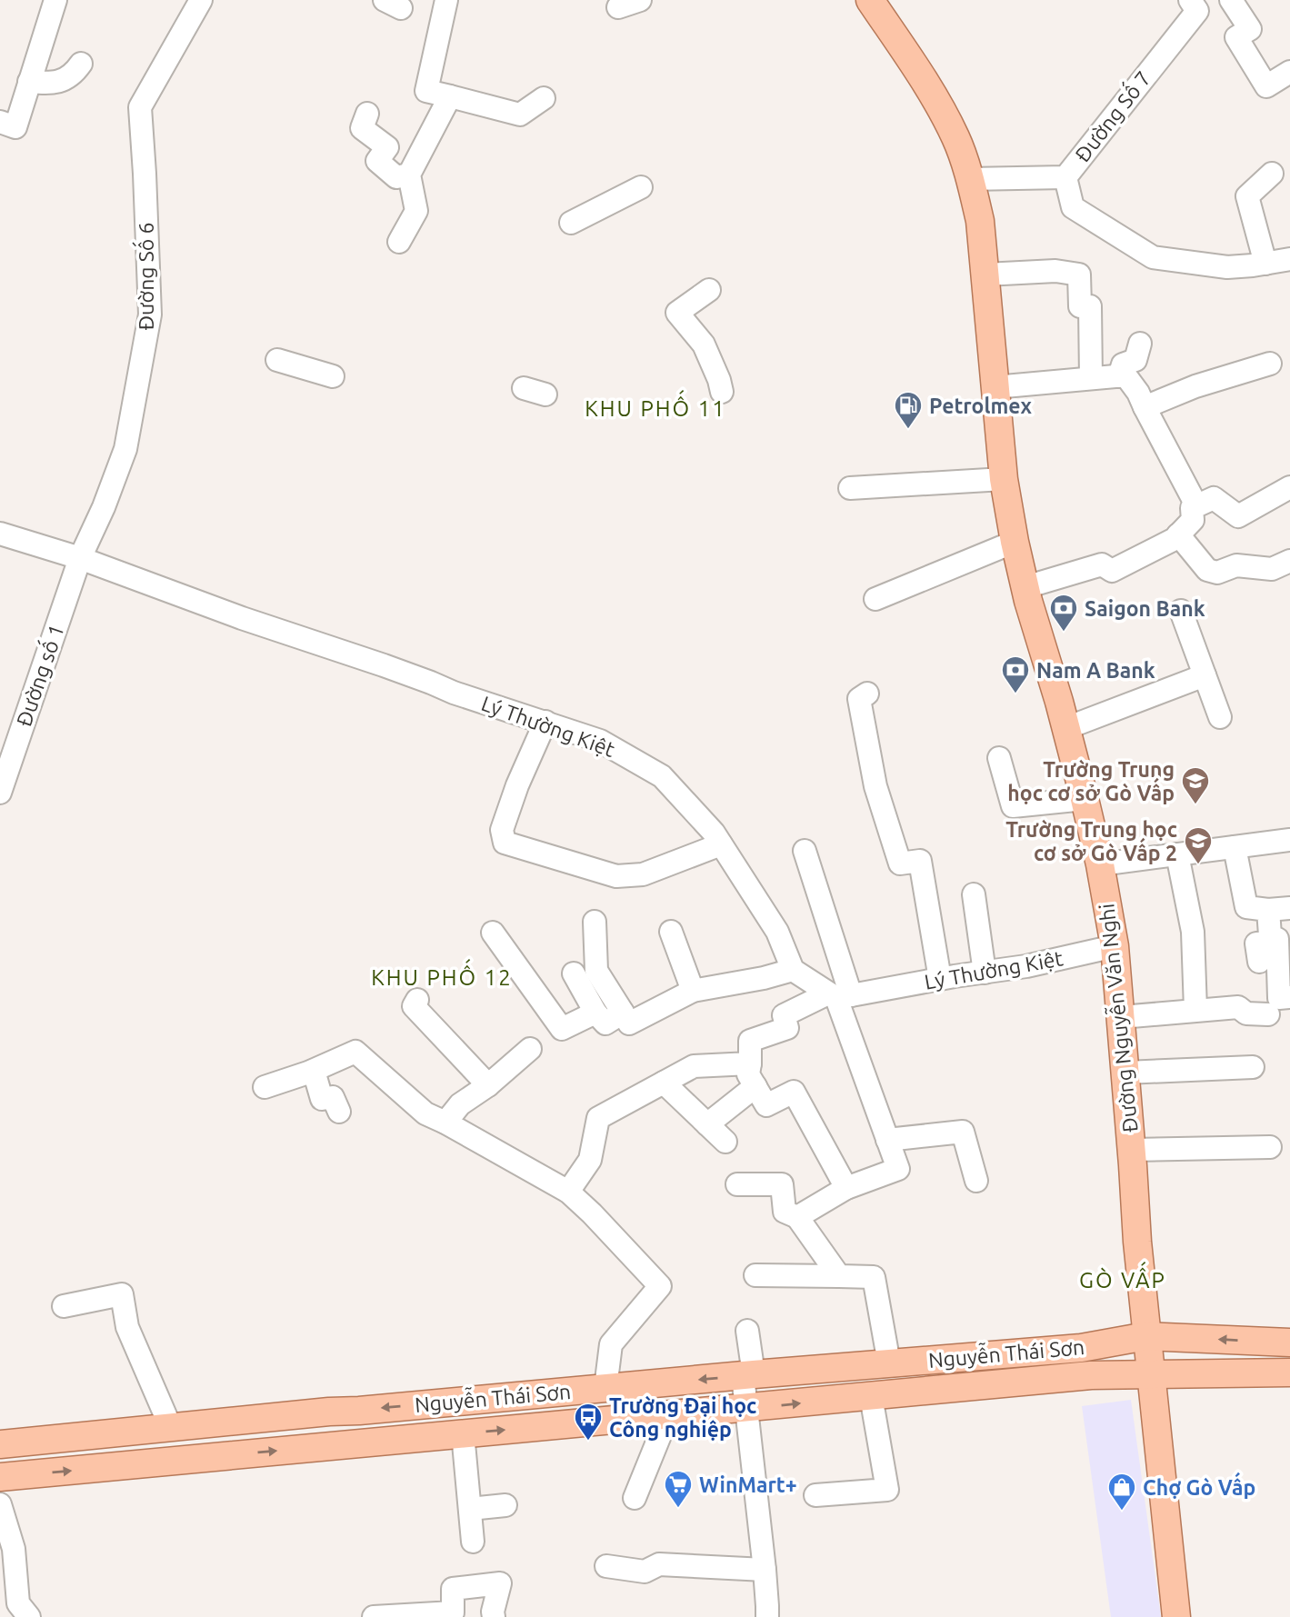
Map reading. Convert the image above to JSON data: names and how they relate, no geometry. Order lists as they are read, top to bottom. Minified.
{"streets":{"main road":["Đường Nguyễn Văn Nghi","Nguyễn Thái Sơn"],"street":["Đường Số 7","Đường Số 6","Đường số 1","Lý Thường Kiệt"]},"crossings":[["Đường Số 7","Đường Nguyễn Văn Nghi"],["Đường Số 6","Đường số 1"],["Đường Số 6","Lý Thường Kiệt"],["Đường số 1","Lý Thường Kiệt"],["Lý Thường Kiệt","Đường Nguyễn Văn Nghi"],["Đường Nguyễn Văn Nghi","Nguyễn Thái Sơn"]],"districts":["KHU PHỐ 11","KHU PHỐ 12","GÒ VẤP"],"places":{"fuel station":["Petrolmex"],"bank":["Saigon Bank","Nam A Bank"],"school or university":["Trường Trung học cơ sở Gò Vấp","Trường Trung học cơ sở Gò Vấp 2"],"bus stop":["Trường Đại học Công nghiệp"],"supermarket":["WinMart+"],"shop":["Chợ Gò Vấp"]}}
